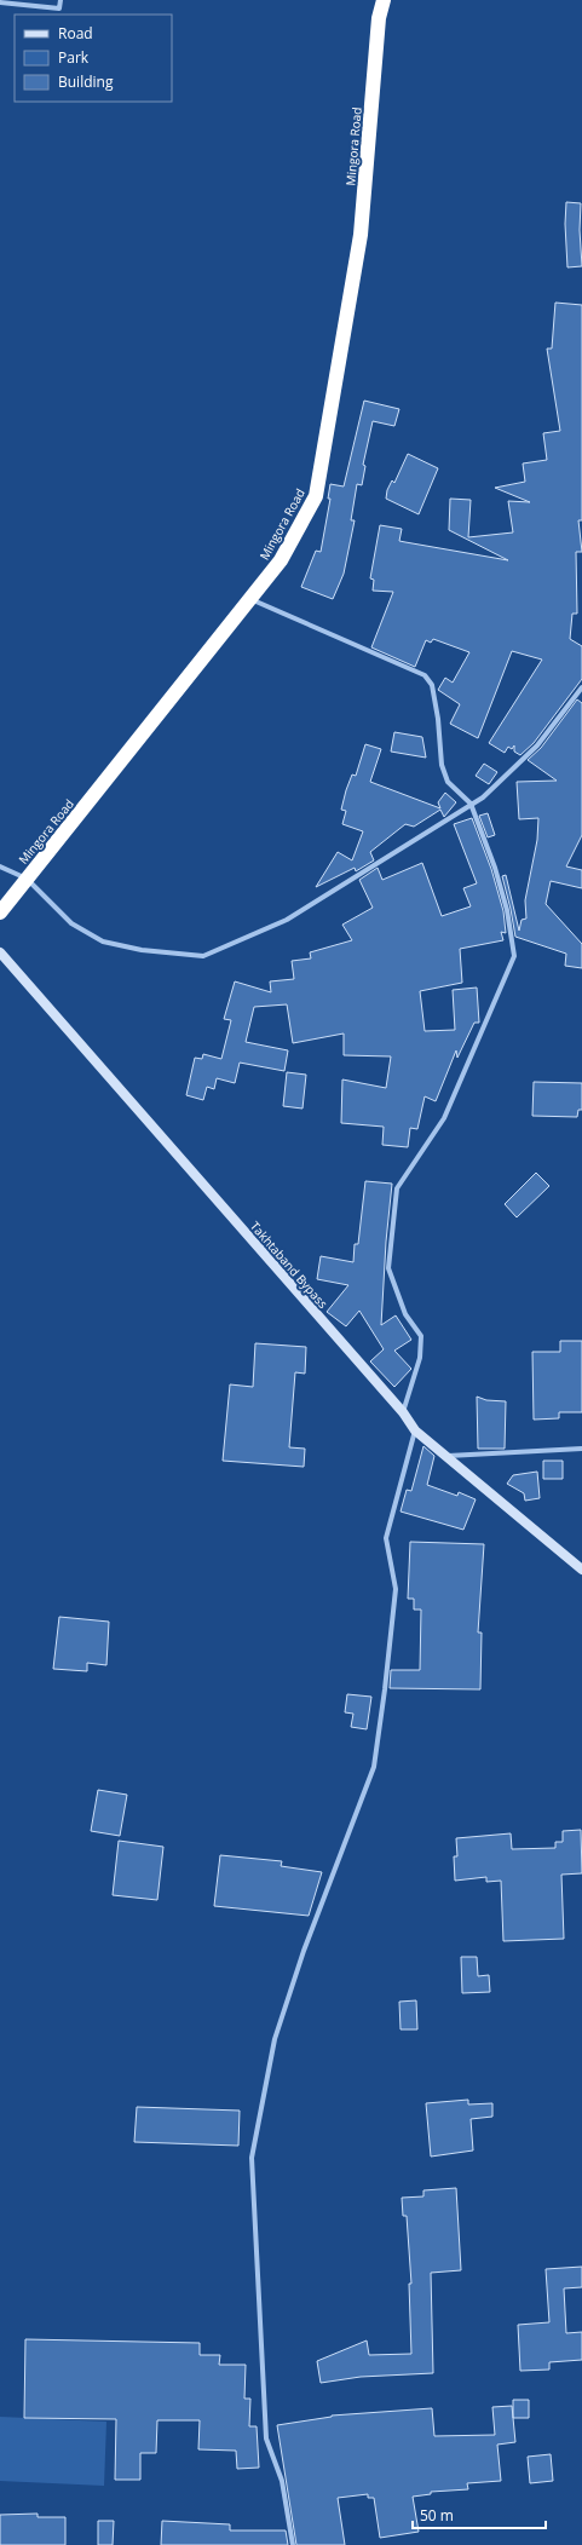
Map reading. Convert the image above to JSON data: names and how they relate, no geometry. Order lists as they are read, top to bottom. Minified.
{"streets":{"highway":["Mingora Road"],"main road":["Takhtaband Bypass"]},"legend":["Road","Park","Building"],"scale_bar":"50 m"}
